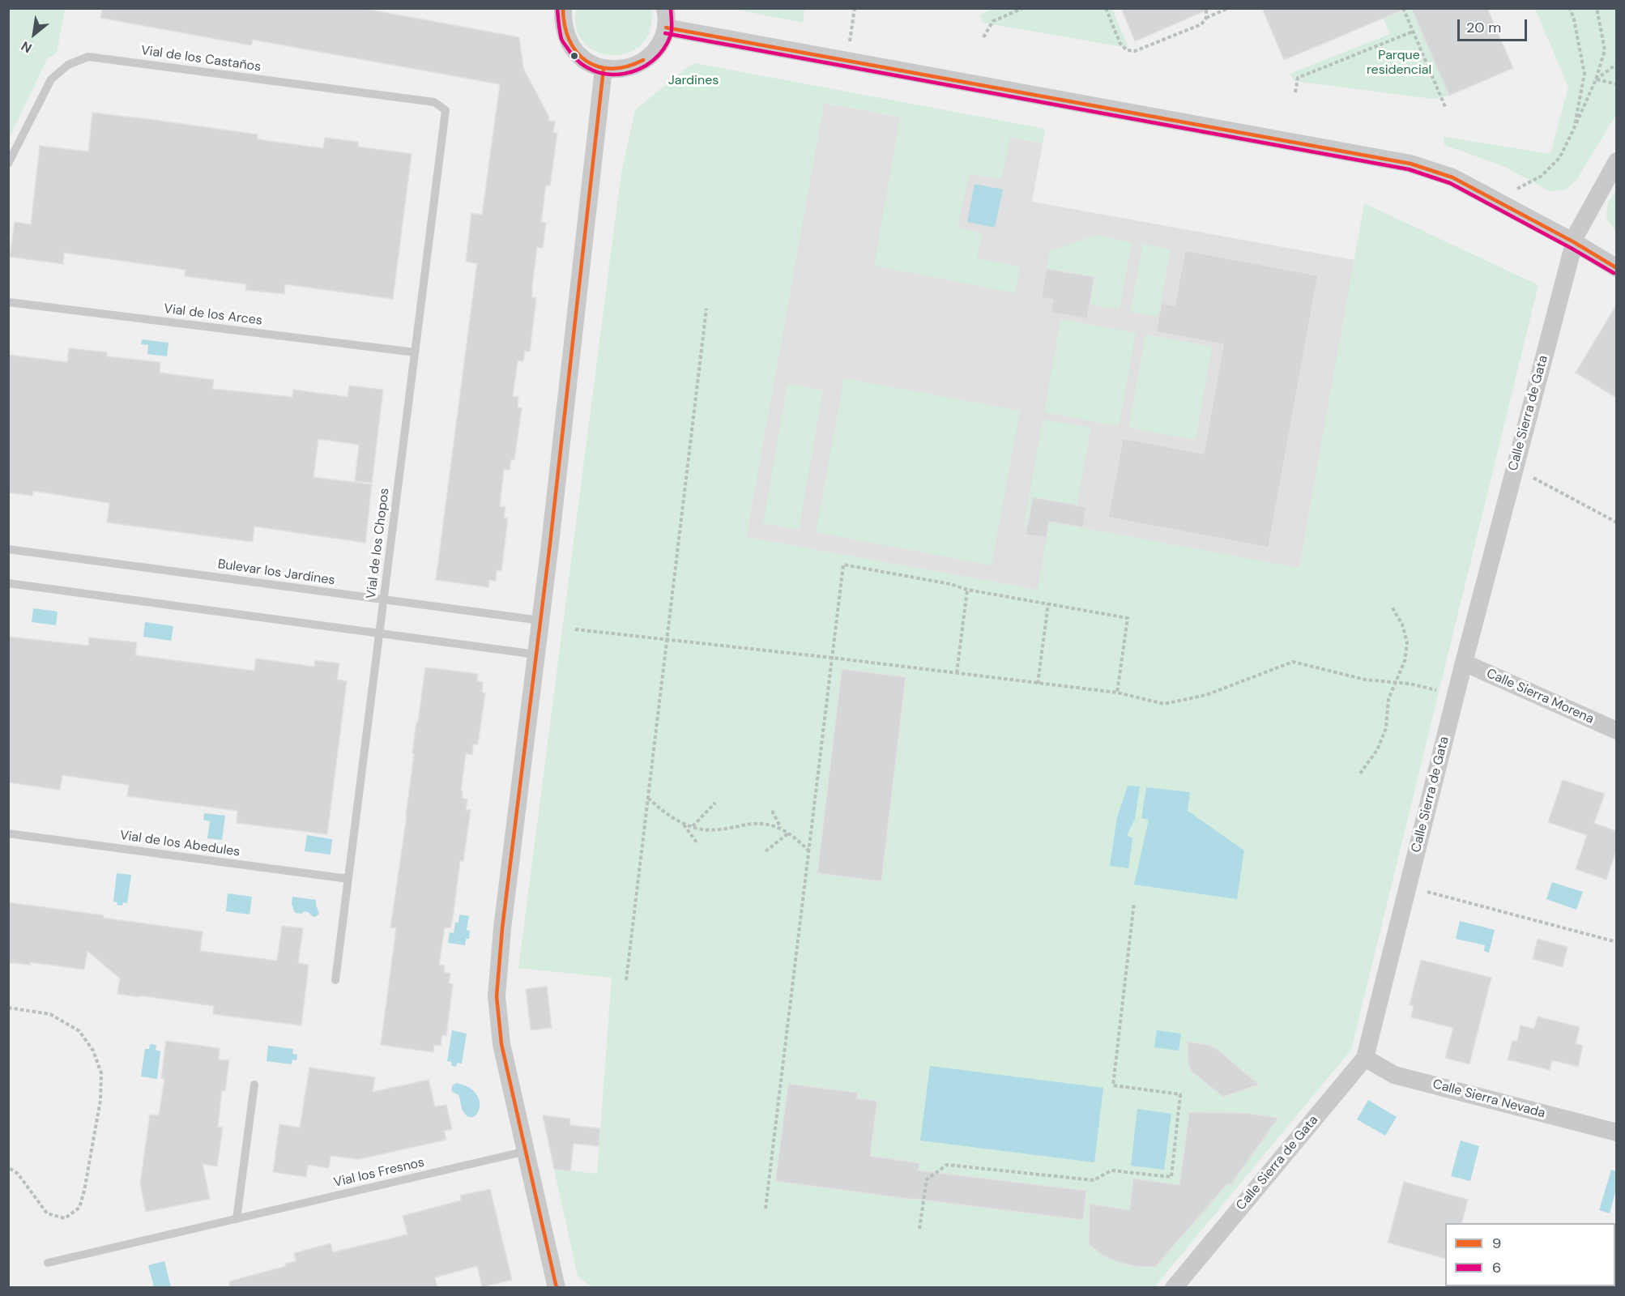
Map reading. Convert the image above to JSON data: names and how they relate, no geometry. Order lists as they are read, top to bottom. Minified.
{"streets":{"street":["Calle Sierra de Gata","Calle Sierra Morena","Calle Sierra Nevada"],"lane":["Vial de los Castaños","Vial de los Arces","Vial de los Chopos","Bulevar los Jardines","Vial de los Abedules","Vial los Fresnos"]},"crossings":[["Vial de los Castaños","Vial de los Chopos"],["Vial de los Arces","Vial de los Chopos"],["Calle Sierra de Gata","Calle Sierra Morena"],["Calle Sierra de Gata","Calle Sierra Nevada"],["Vial de los Chopos","Bulevar los Jardines"],["Vial de los Chopos","Vial de los Abedules"]],"parks":["Parque residencial","Jardines"],"lines":["transit line 9","transit line 6"],"legend":["9","6"],"scale_bar":"20 m","north":"bottom left"}
